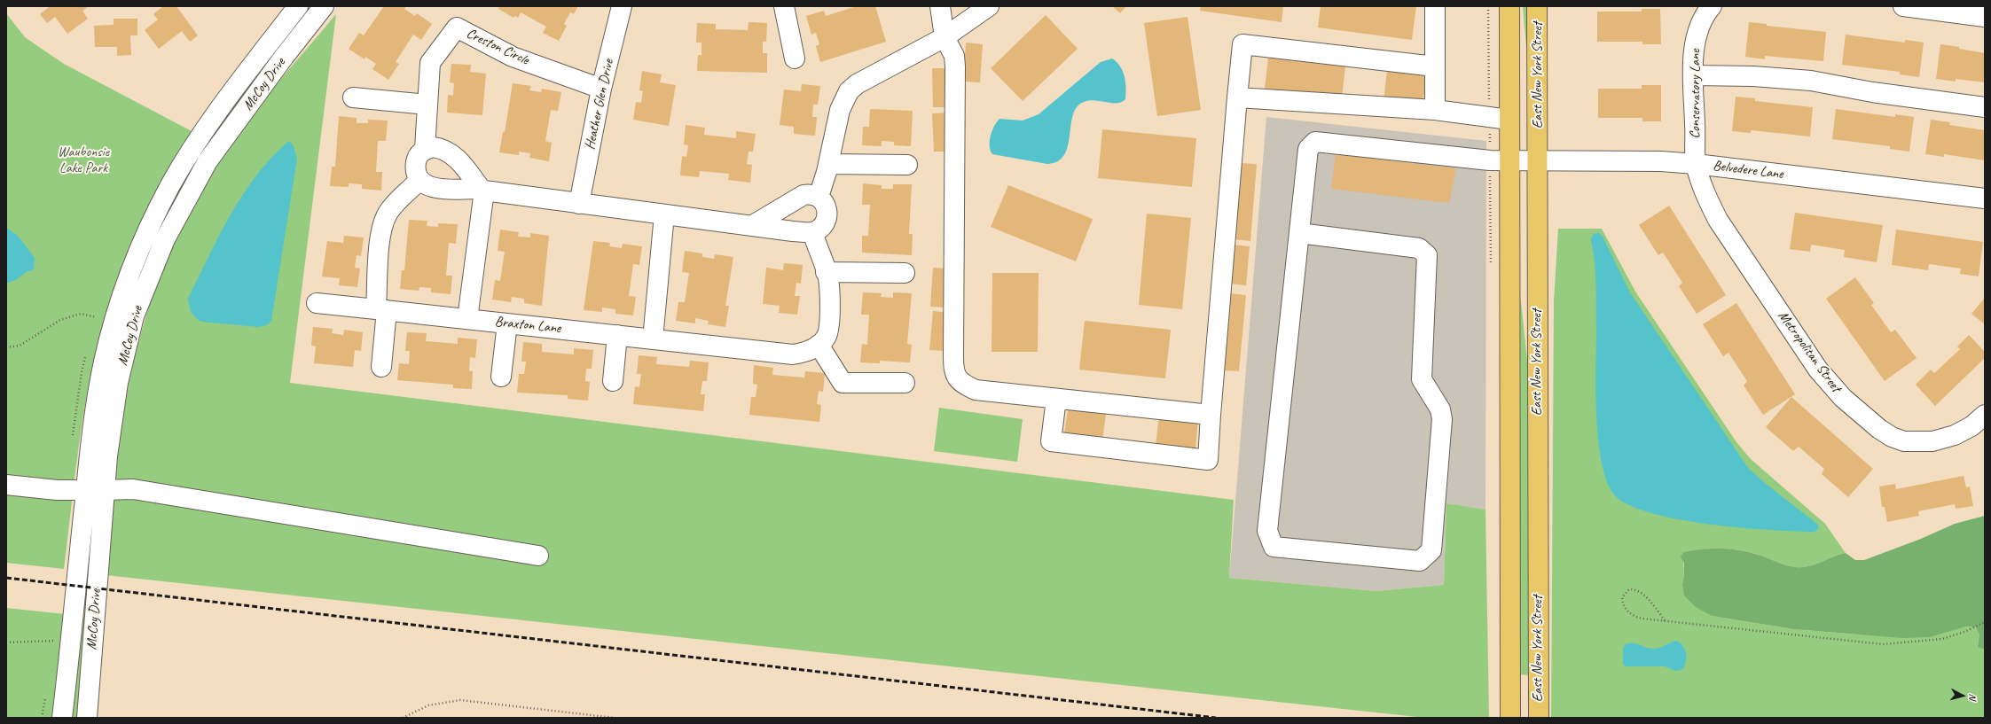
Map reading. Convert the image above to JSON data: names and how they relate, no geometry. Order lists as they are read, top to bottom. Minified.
{"streets":{"main road":["East New York Street"],"street":["Creston Circle","McCoy Drive","Conservatory Lane","Heather Glen Drive","Belvedere Lane","Braxton Lane","Metropolitan Street"]},"crossings":[["Creston Circle","Heather Glen Drive"],["East New York Street","Belvedere Lane"],["Conservatory Lane","Belvedere Lane"],["Conservatory Lane","Metropolitan Street"],["Belvedere Lane","Metropolitan Street"]],"parks":["Waubonsie Lake Park"],"north":"right"}
